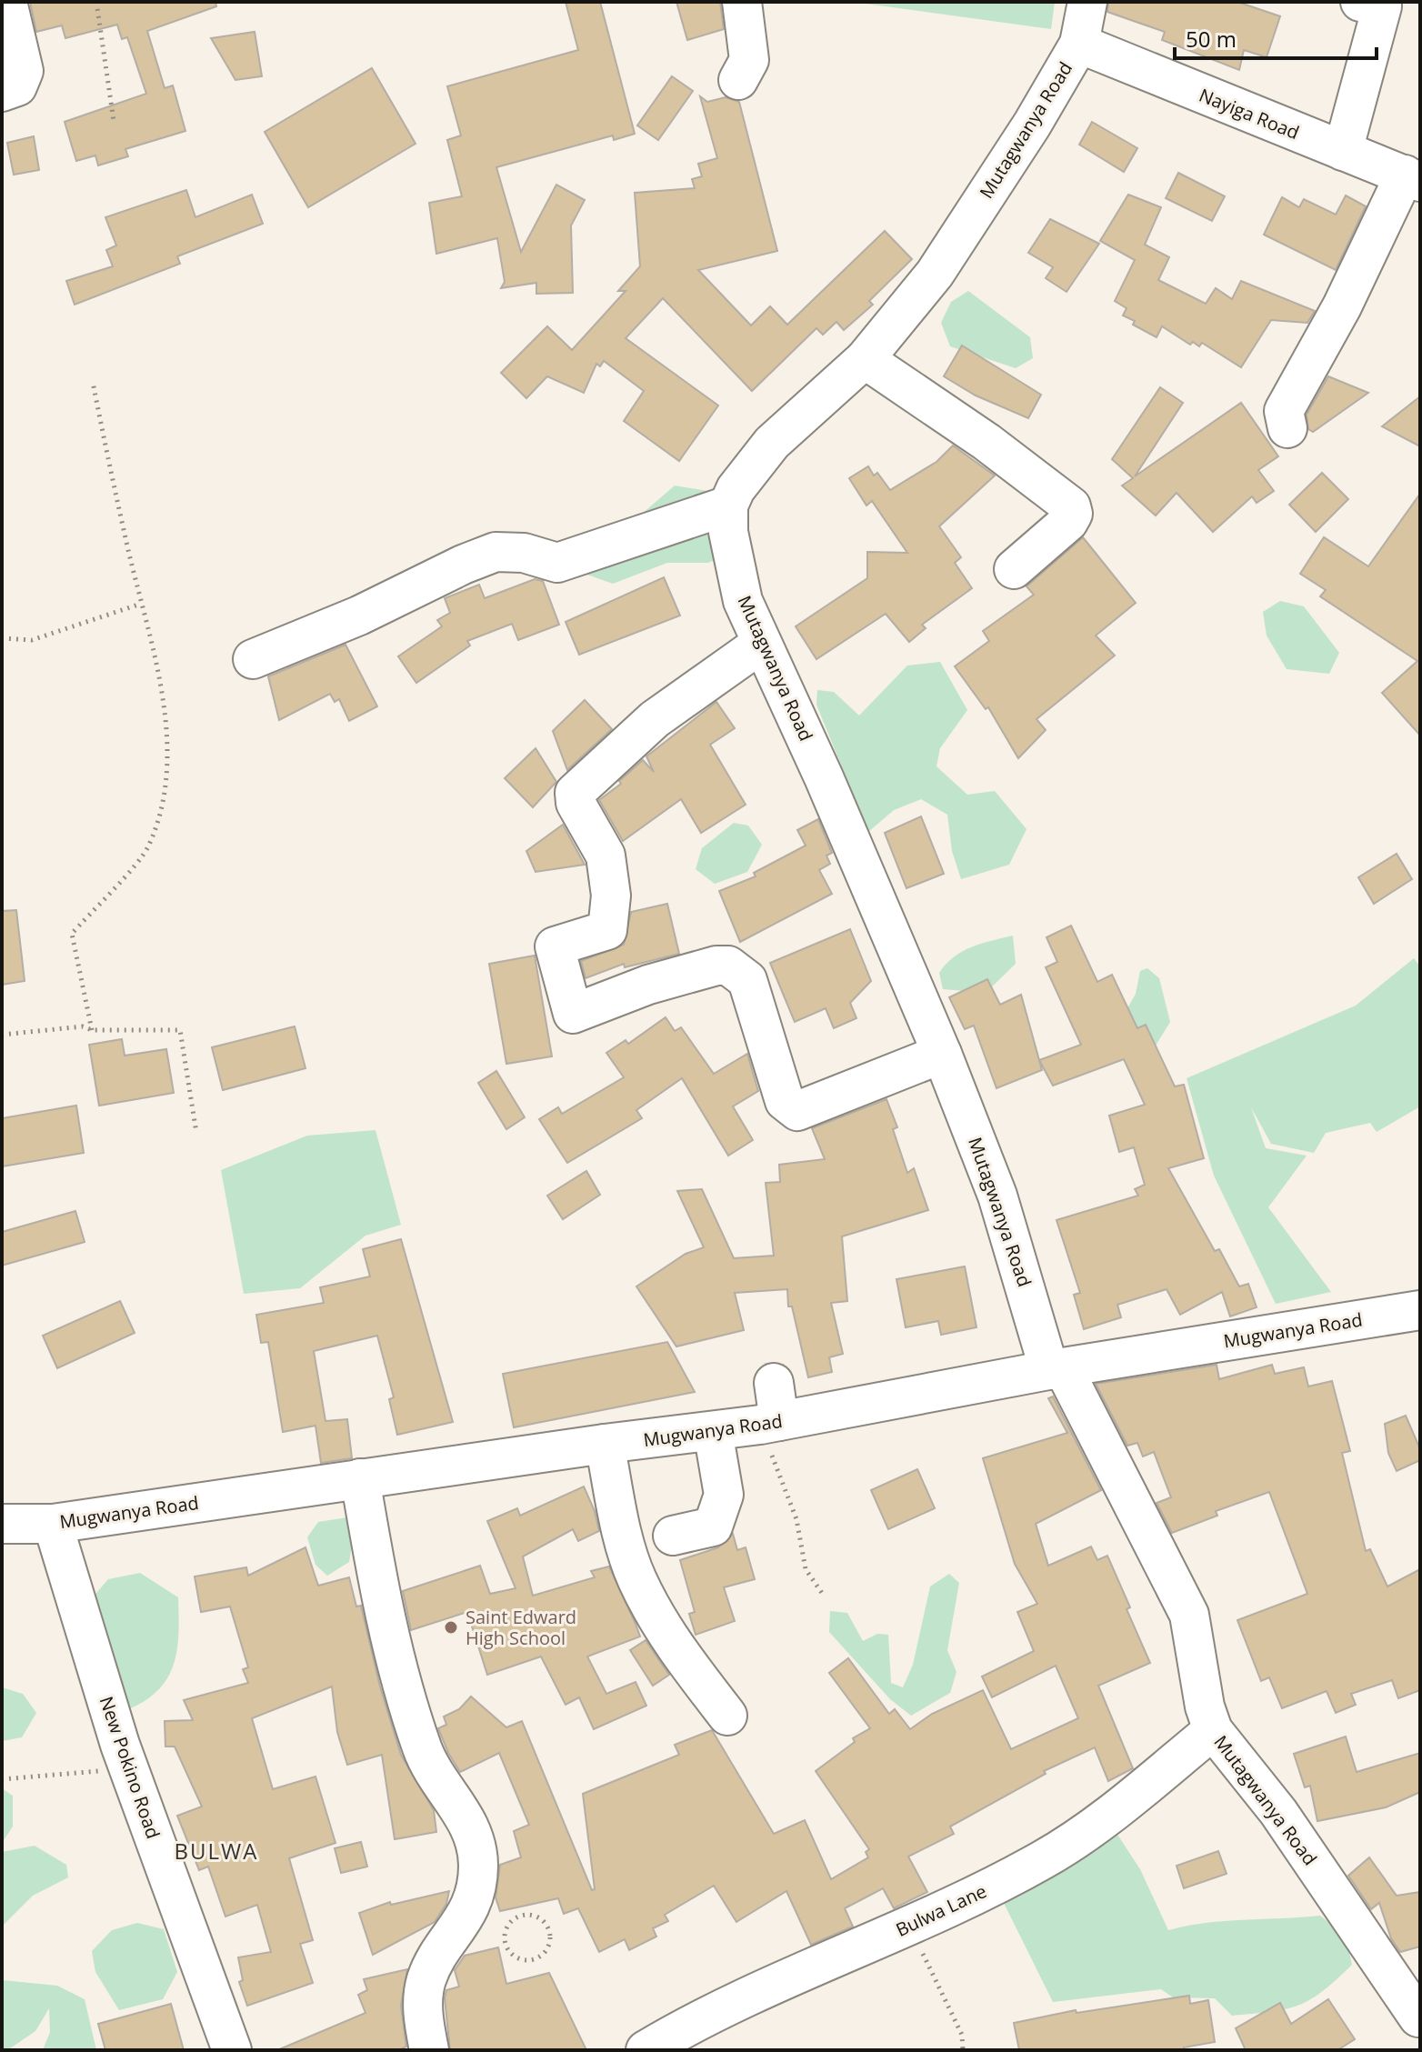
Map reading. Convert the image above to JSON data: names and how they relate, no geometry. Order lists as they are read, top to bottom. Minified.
{"streets":{"street":["Nayiga Road","Mutagwanya Road","Mugwanya Road","New Pokino Road","Bulwa Lane"]},"crossings":[["Nayiga Road","Mutagwanya Road"],["Mutagwanya Road","Mugwanya Road"],["Mutagwanya Road","Bulwa Lane"],["Mugwanya Road","New Pokino Road"]],"districts":["BULWA"],"places":["Saint Edward High School"],"scale_bar":"50 m"}
